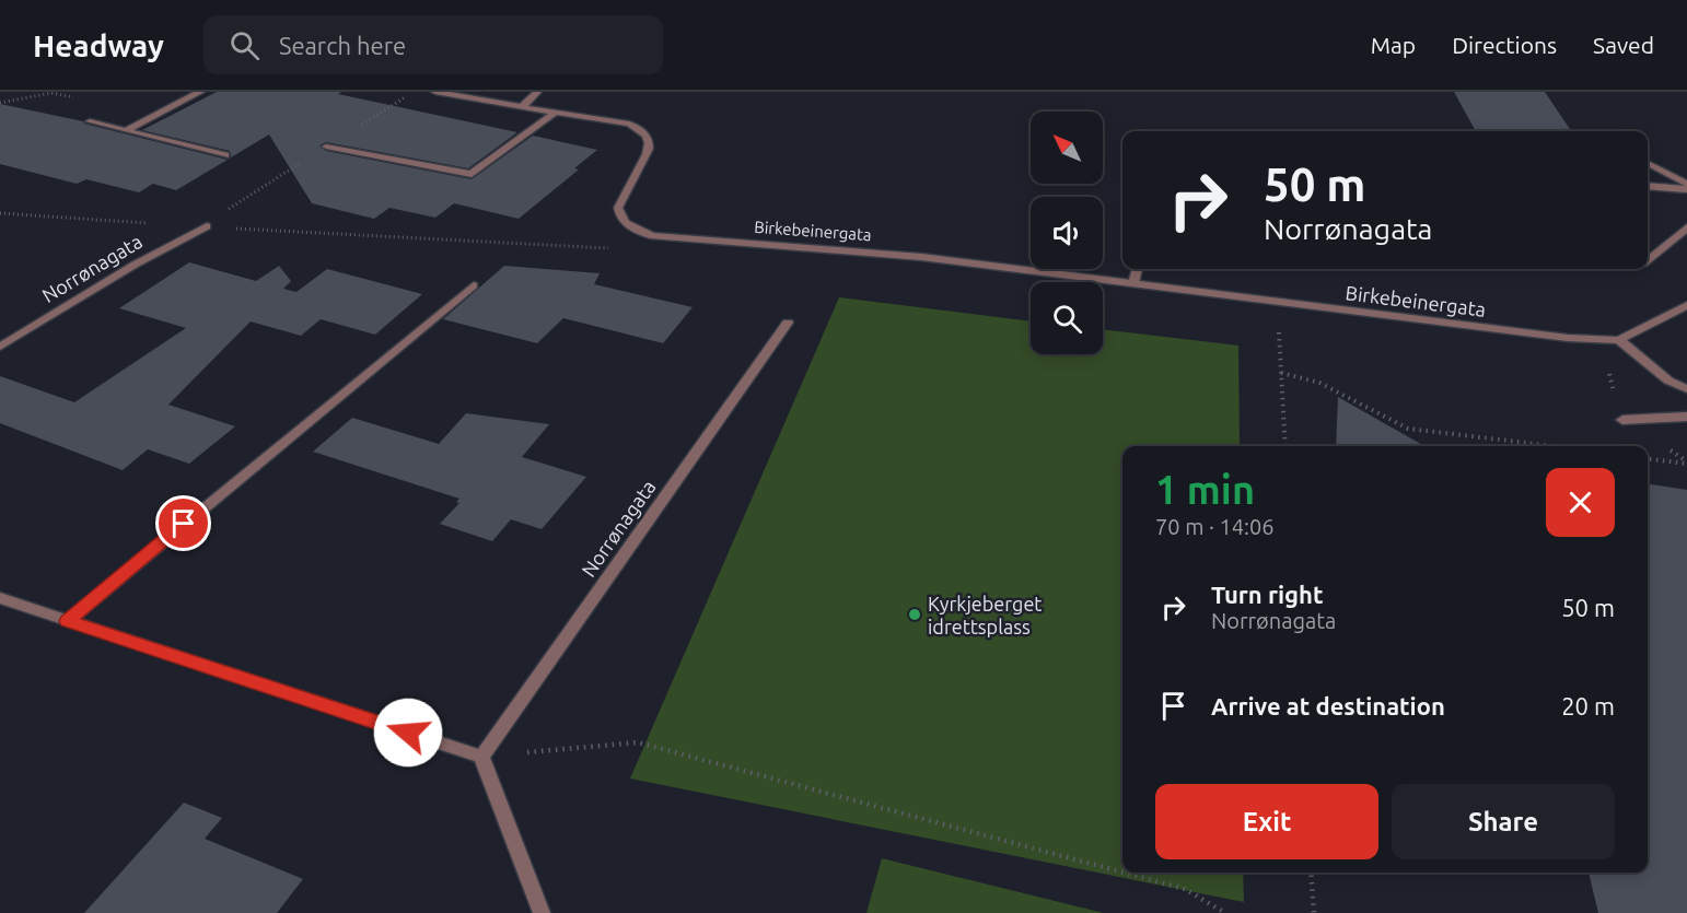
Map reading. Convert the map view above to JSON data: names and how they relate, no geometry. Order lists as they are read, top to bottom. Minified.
{"streets":{"street":["Birkebeinergata","Norrønagata"]},"places":["Kyrkjeberget idrettsplass"],"north":"top left","page":{"header":"Headway","search":"Search here","nav":["Map","Directions","Saved"],"turn":["50 m","Norrønagata"],"heading":["1 min","70 m · 14:06"],"list":[{"name":"Turn right","note":"Norrønagata","value":"50 m"},{"name":"Arrive at destination","value":"20 m"}],"buttons":["Exit","Share"]}}
